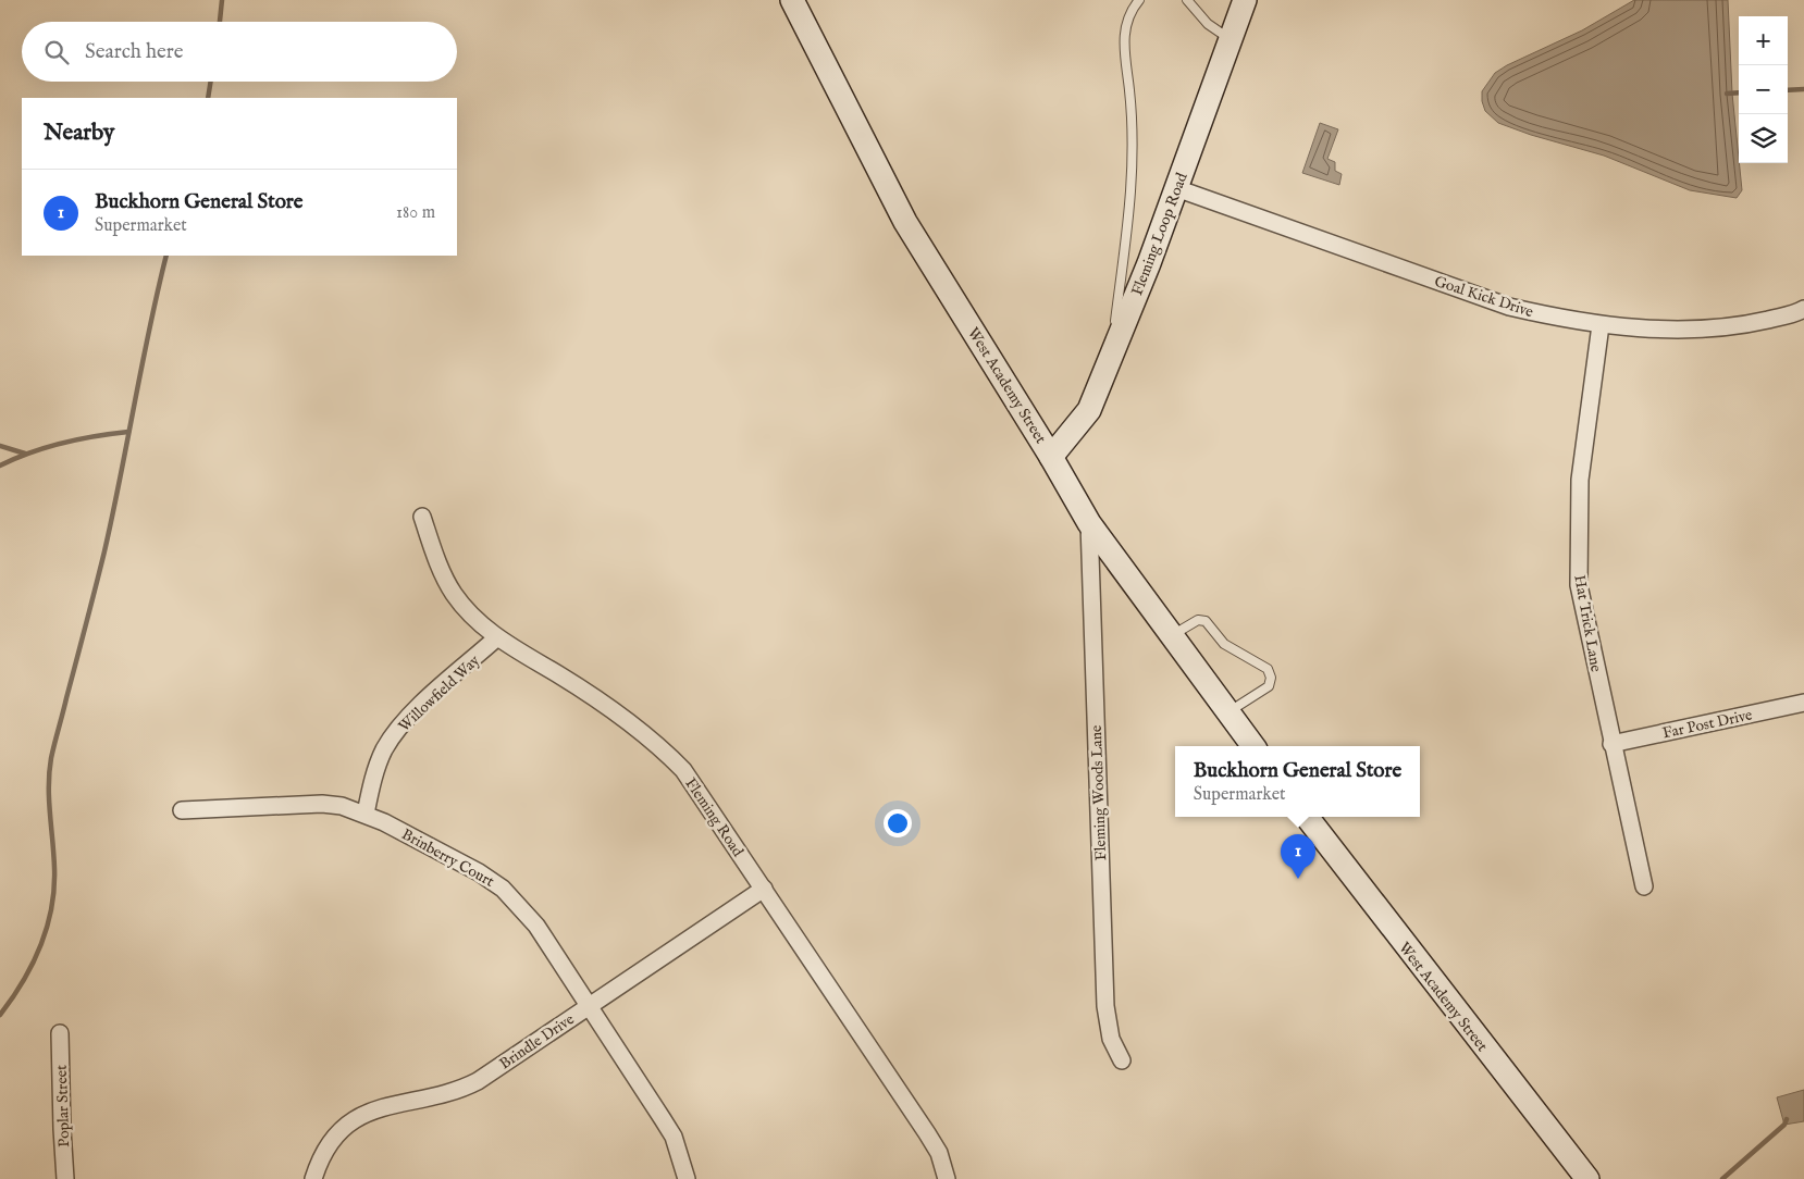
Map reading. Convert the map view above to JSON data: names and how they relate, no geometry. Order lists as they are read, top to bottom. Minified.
{"streets":{"main road":["Fleming Loop Road","West Academy Street"],"street":["Goal Kick Drive","Hat Trick Lane","Willowfield Way","Far Post Drive","Fleming Woods Lane","Fleming Road","Brinberry Court","Brindle Drive","Poplar Street"]},"crossings":[["Fleming Loop Road","Goal Kick Drive"],["Fleming Loop Road","West Academy Street"],["Goal Kick Drive","Hat Trick Lane"],["West Academy Street","Fleming Woods Lane"],["Hat Trick Lane","Far Post Drive"],["Willowfield Way","Fleming Road"],["Willowfield Way","Brinberry Court"],["Fleming Road","Brindle Drive"],["Brinberry Court","Brindle Drive"]],"page":{"map_buttons":["+","−"],"search":"Search here","heading":"Nearby","list":[{"mark":"1","name":"Buckhorn General Store","note":"Supermarket","value":"180 m"}],"popup":["Buckhorn General Store","Supermarket"],"pins":"1"}}
